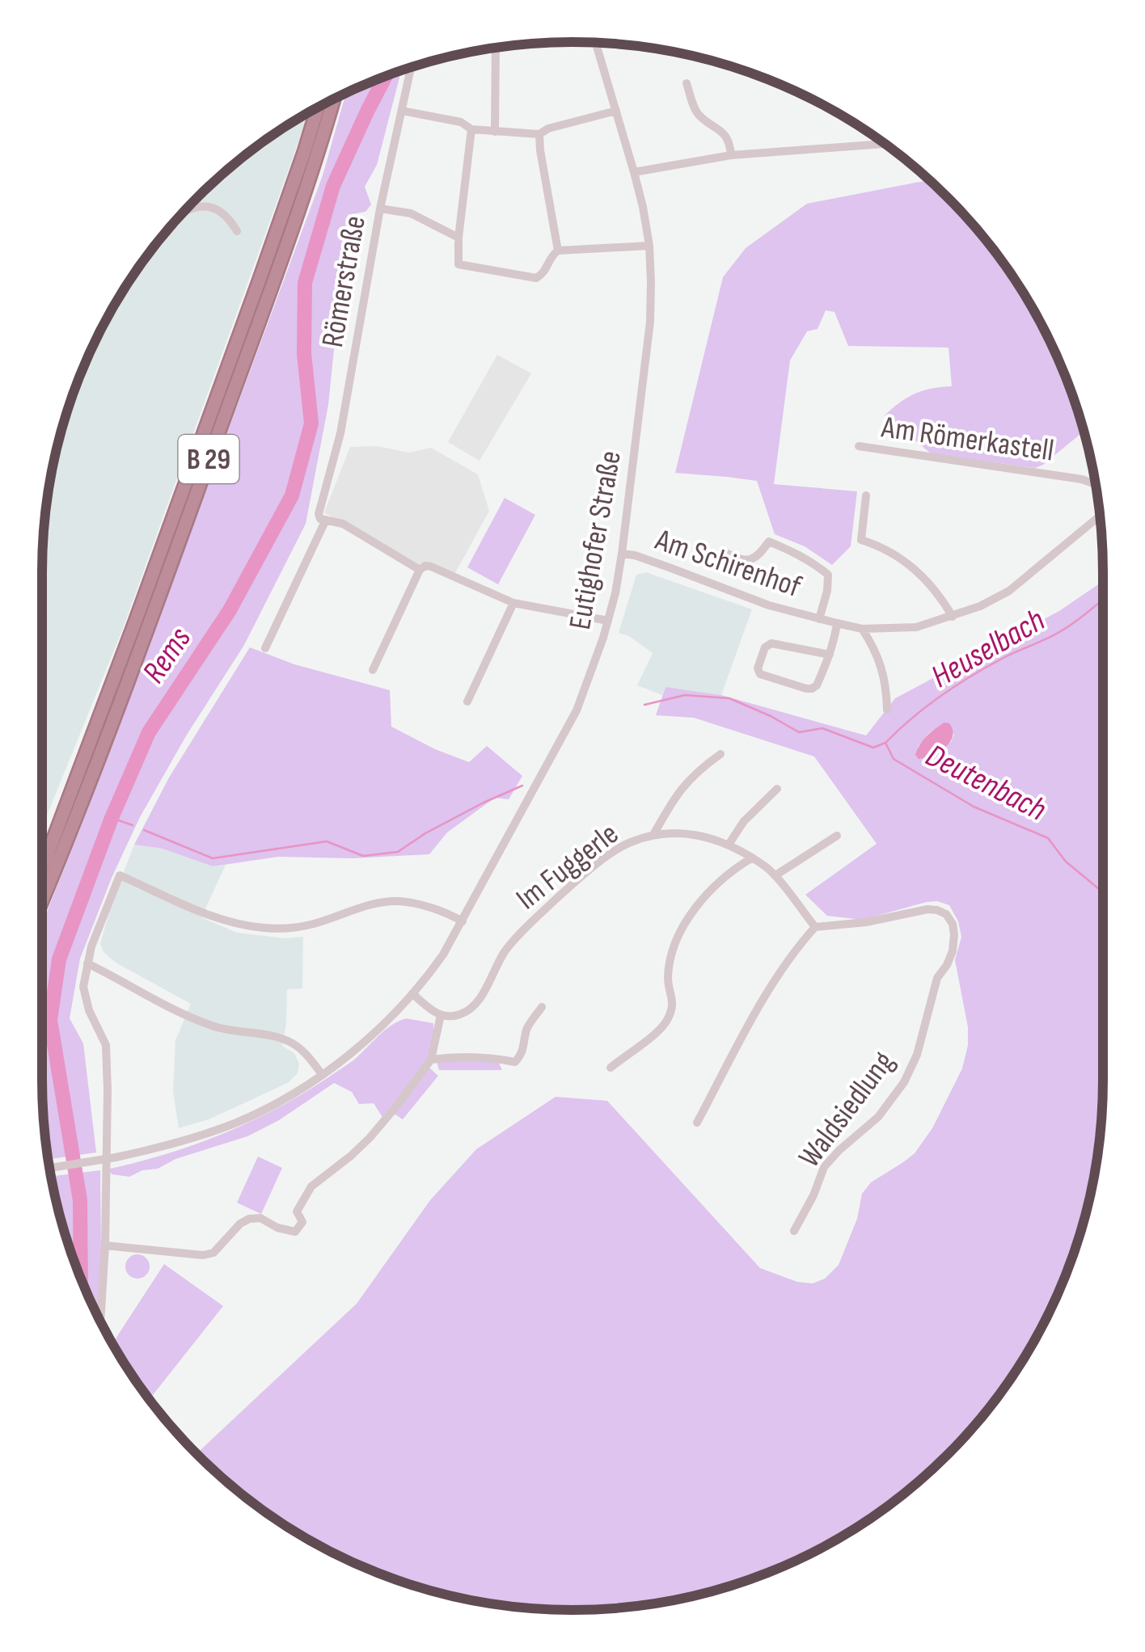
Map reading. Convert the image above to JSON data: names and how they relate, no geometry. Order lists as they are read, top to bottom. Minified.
{"streets":{"highway":["B 29"],"street":["Römerstraße","Am Römerkastell","Eutighofer Straße","Am Schirenhof","Im Fuggerle","Waldsiedlung"]},"crossings":[["Eutighofer Straße","Am Schirenhof"],["Im Fuggerle","Waldsiedlung"]],"water":["Heuselbach","Rems","Deutenbach"]}
